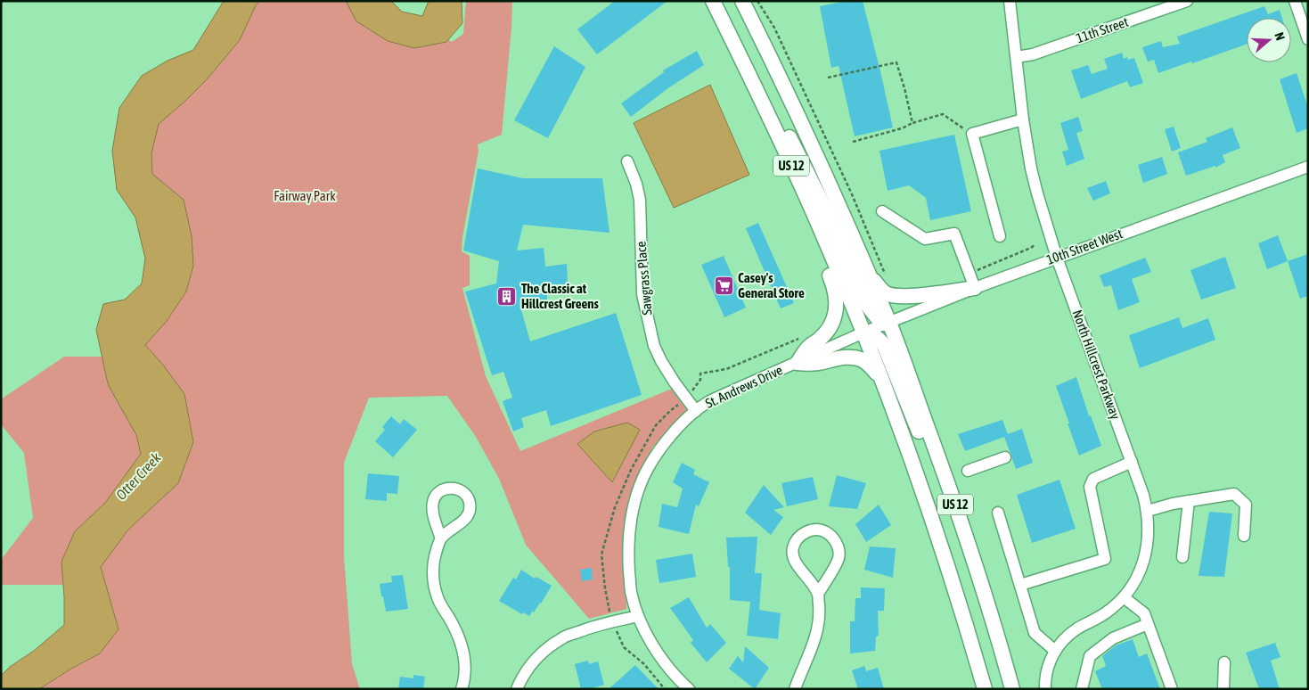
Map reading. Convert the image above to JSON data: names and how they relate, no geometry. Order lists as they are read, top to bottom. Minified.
{"streets":{"main road":["US 12"],"street":["11th Street","10th Street West","Sawgrass Place","North Hillcrest Parkway","St. Andrews Drive"]},"crossings":[["11th Street","North Hillcrest Parkway"],["US 12","10th Street West"],["US 12","St. Andrews Drive"],["10th Street West","North Hillcrest Parkway"],["10th Street West","St. Andrews Drive"],["Sawgrass Place","St. Andrews Drive"]],"water":["Otter Creek"],"parks":["Fairway Park"],"places":{"supermarket":["Casey's General Store"],"building":["The Classic at Hillcrest Greens"]},"north":"right"}
